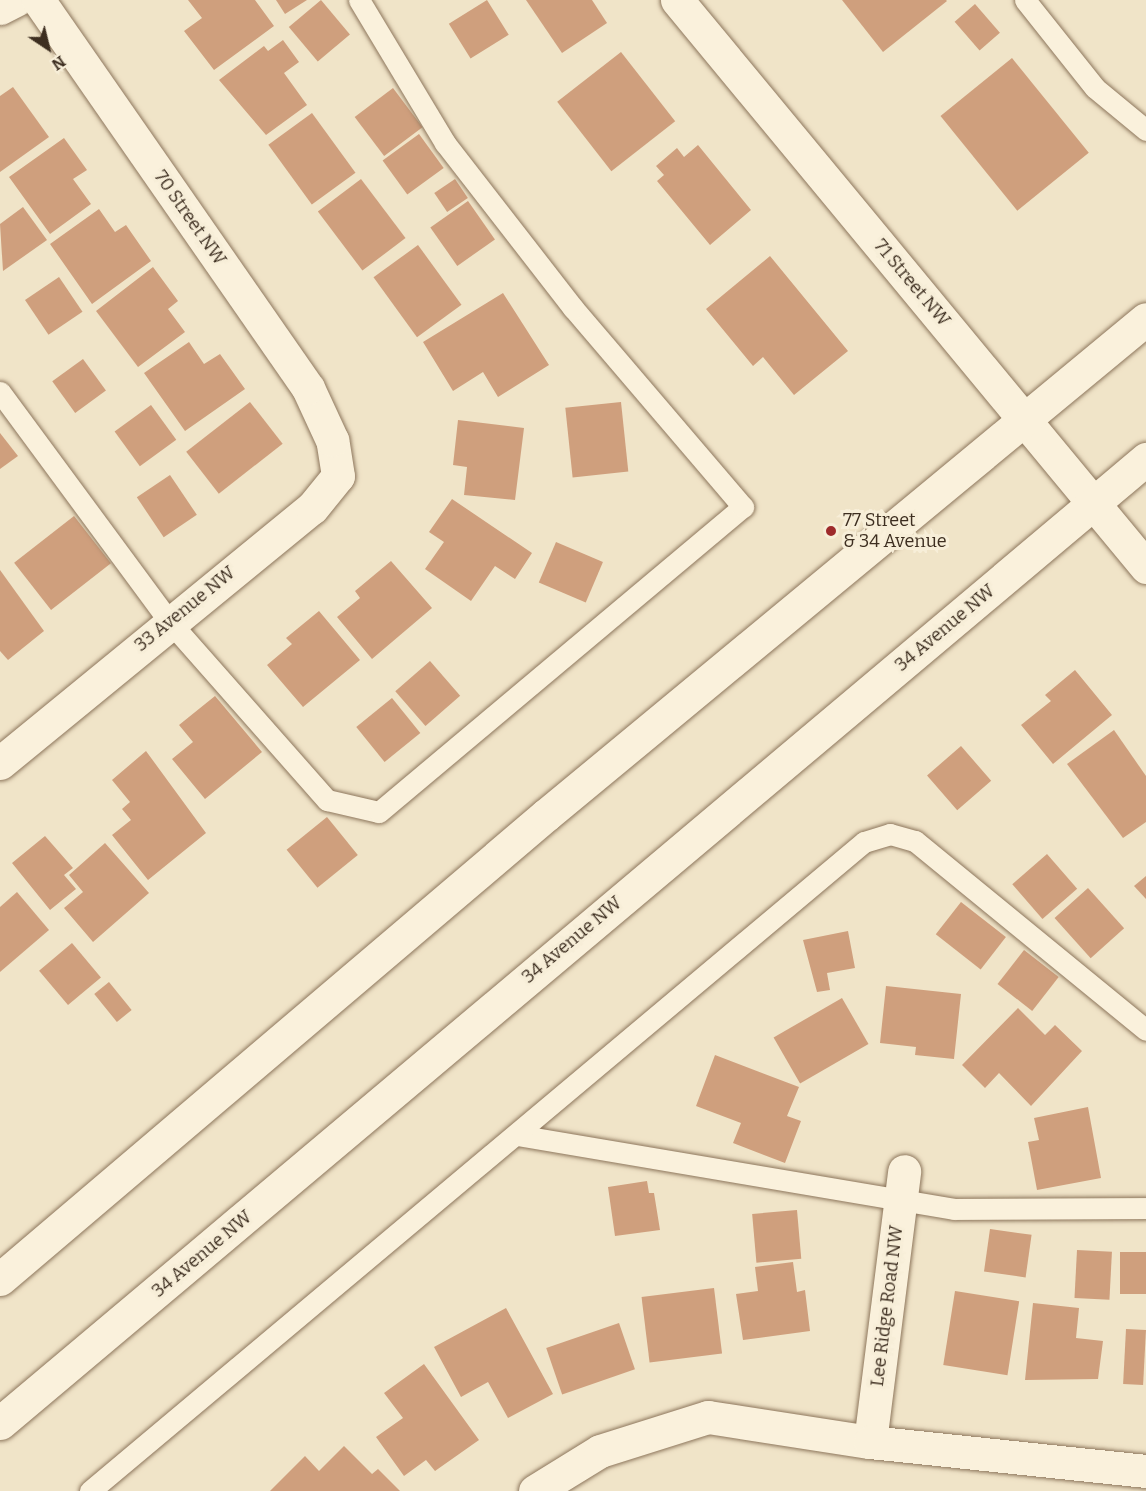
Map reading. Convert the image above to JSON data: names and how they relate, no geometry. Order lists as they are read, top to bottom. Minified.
{"streets":{"main road":["70 Street NW","71 Street NW","33 Avenue NW","34 Avenue NW","Lee Ridge Road NW"]},"crossings":[["70 Street NW","33 Avenue NW"],["71 Street NW","34 Avenue NW"]],"places":["77 Street & 34 Avenue"],"north":"bottom right"}
